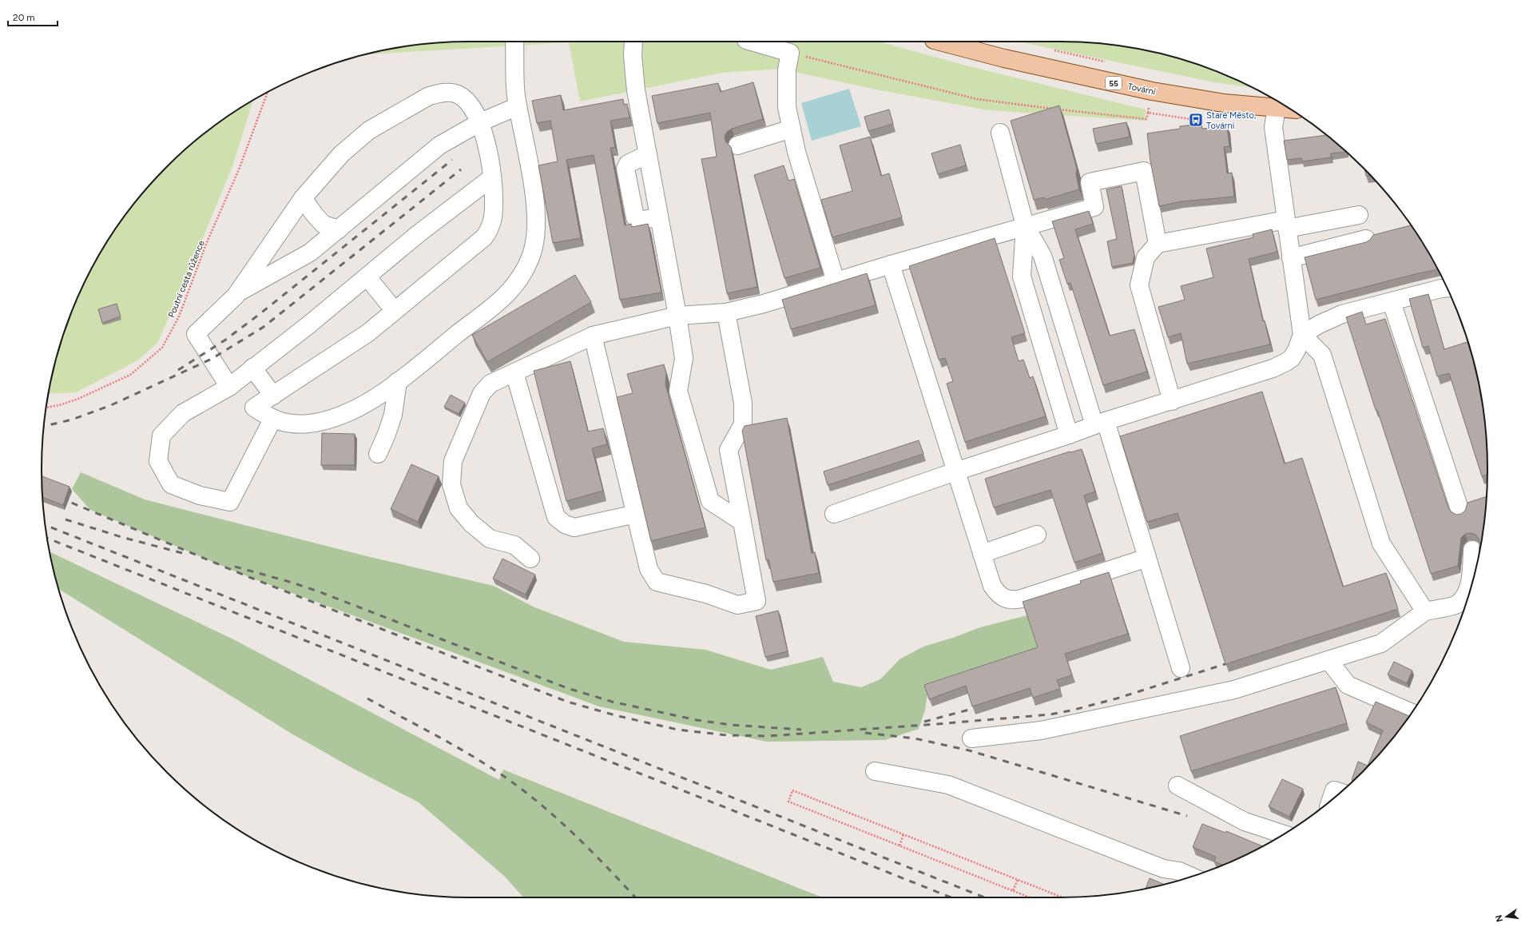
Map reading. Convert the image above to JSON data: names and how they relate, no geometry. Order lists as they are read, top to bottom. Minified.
{"streets":{"main road":["55","Tovární"],"path":["Poutní cesta růžence"]},"places":{"bus stop":["Staré Město, Tovární"]},"scale_bar":"20 m","north":"left"}
